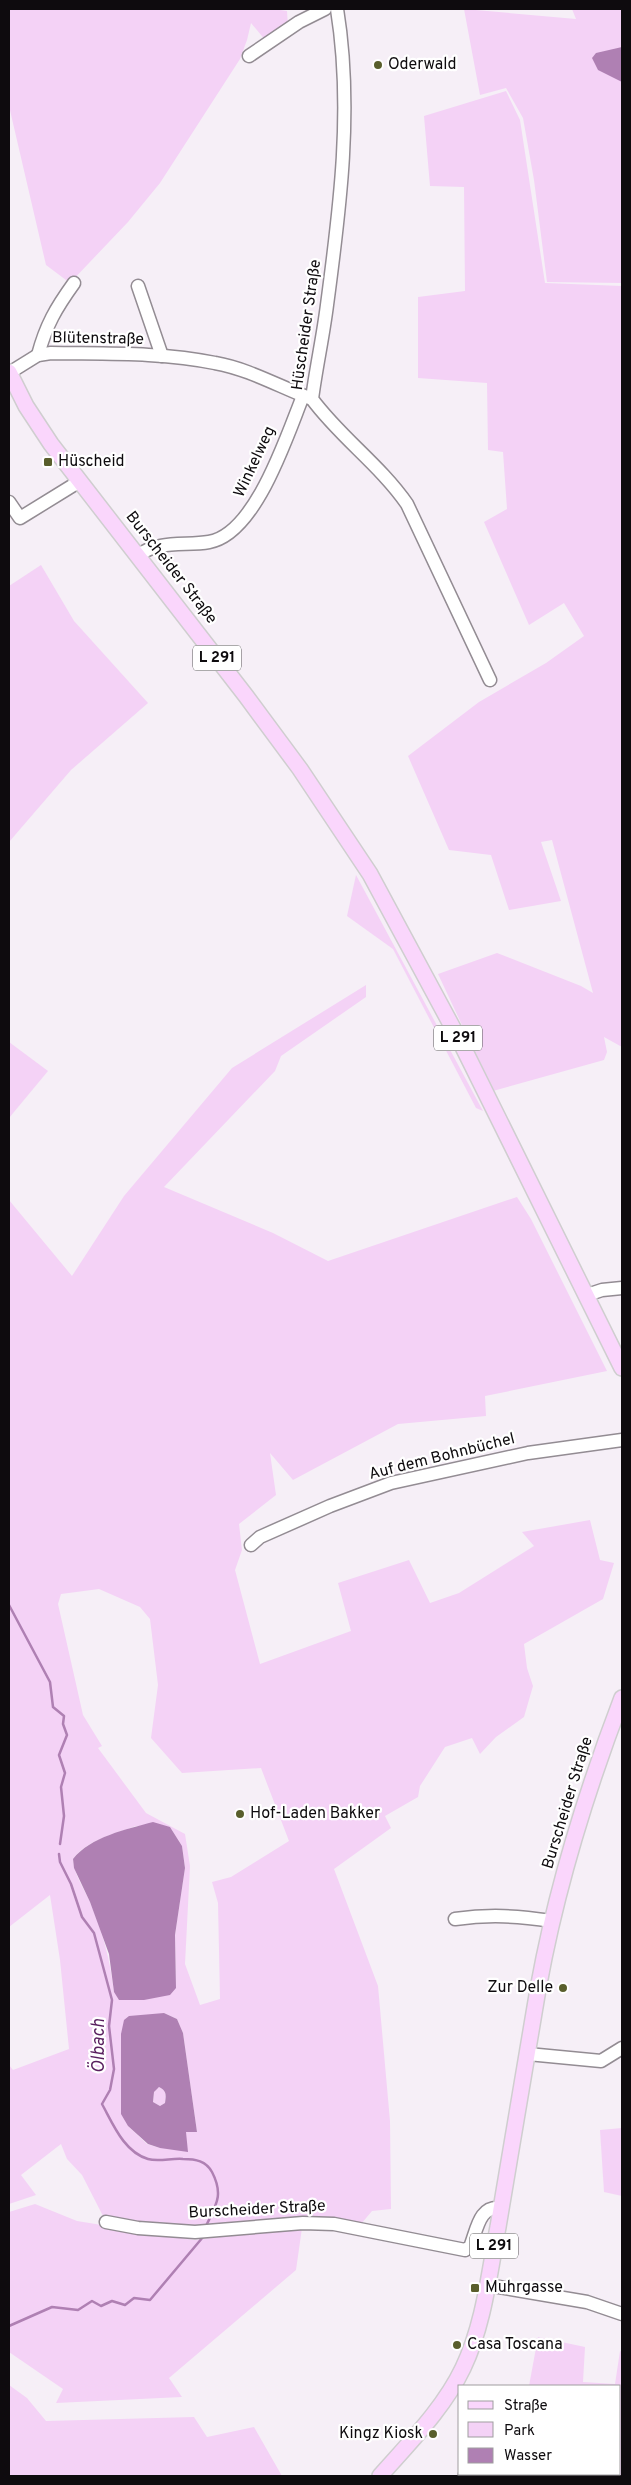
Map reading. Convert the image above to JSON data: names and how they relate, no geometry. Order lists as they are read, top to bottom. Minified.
{"streets":{"main road":["Burscheider Straße","L 291"],"street":["Hüscheider Straße","Blütenstraße","Winkelweg","Auf dem Bohnbüchel"]},"crossings":[["Hüscheider Straße","Blütenstraße"],["Hüscheider Straße","Winkelweg"],["Blütenstraße","Winkelweg"],["Blütenstraße","Burscheider Straße"],["Winkelweg","Burscheider Straße"],["Burscheider Straße","L 291"]],"water":["Ölbach"],"places":{"other":["Oderwald","Hof-Laden Bakker","Zur Delle","Casa Toscana","Kingz Kiosk"],"transit":["Hüscheid","Muhrgasse"]},"legend":["Straße","Park","Wasser"]}
